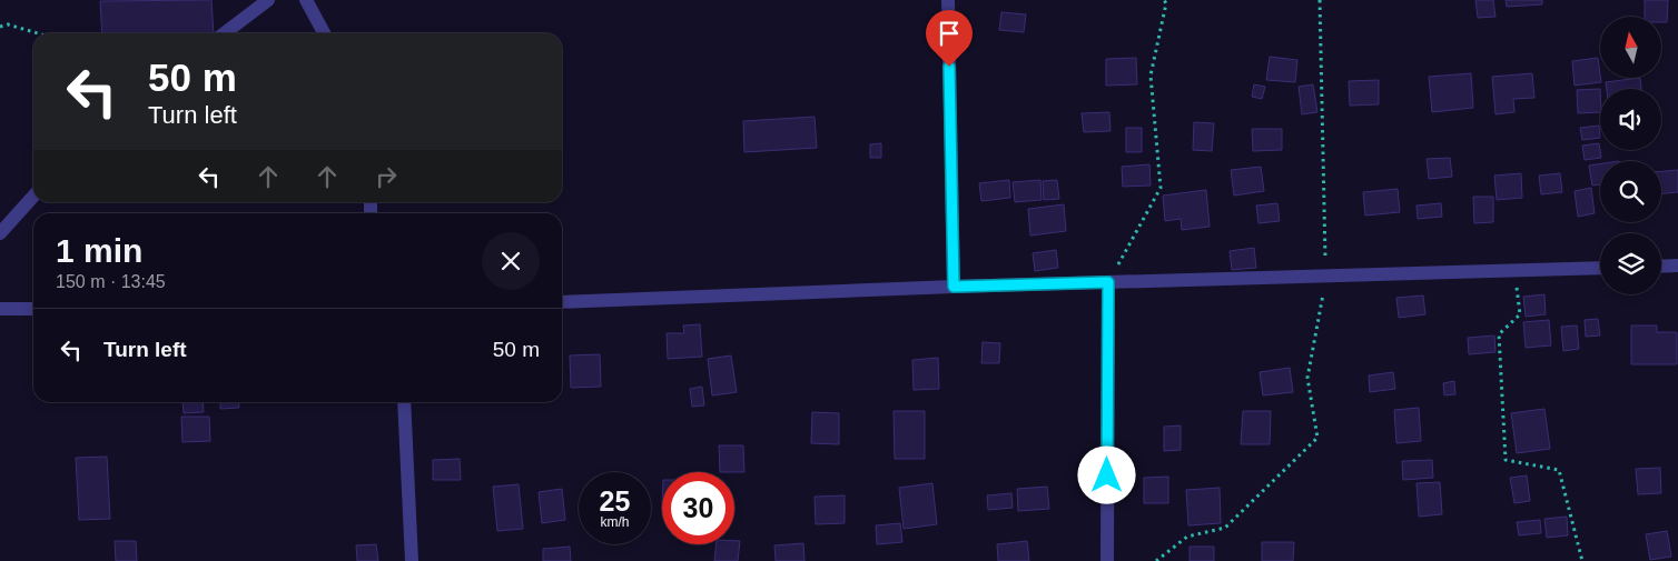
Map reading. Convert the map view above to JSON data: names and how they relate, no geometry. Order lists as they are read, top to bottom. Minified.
{"north":"top","page":{"turn":["50 m","Turn left"],"heading":["1 min","150 m · 13:45"],"list":[{"name":"Turn left","value":"50 m"}],"speed":"25 km/h","limit":"30"}}
